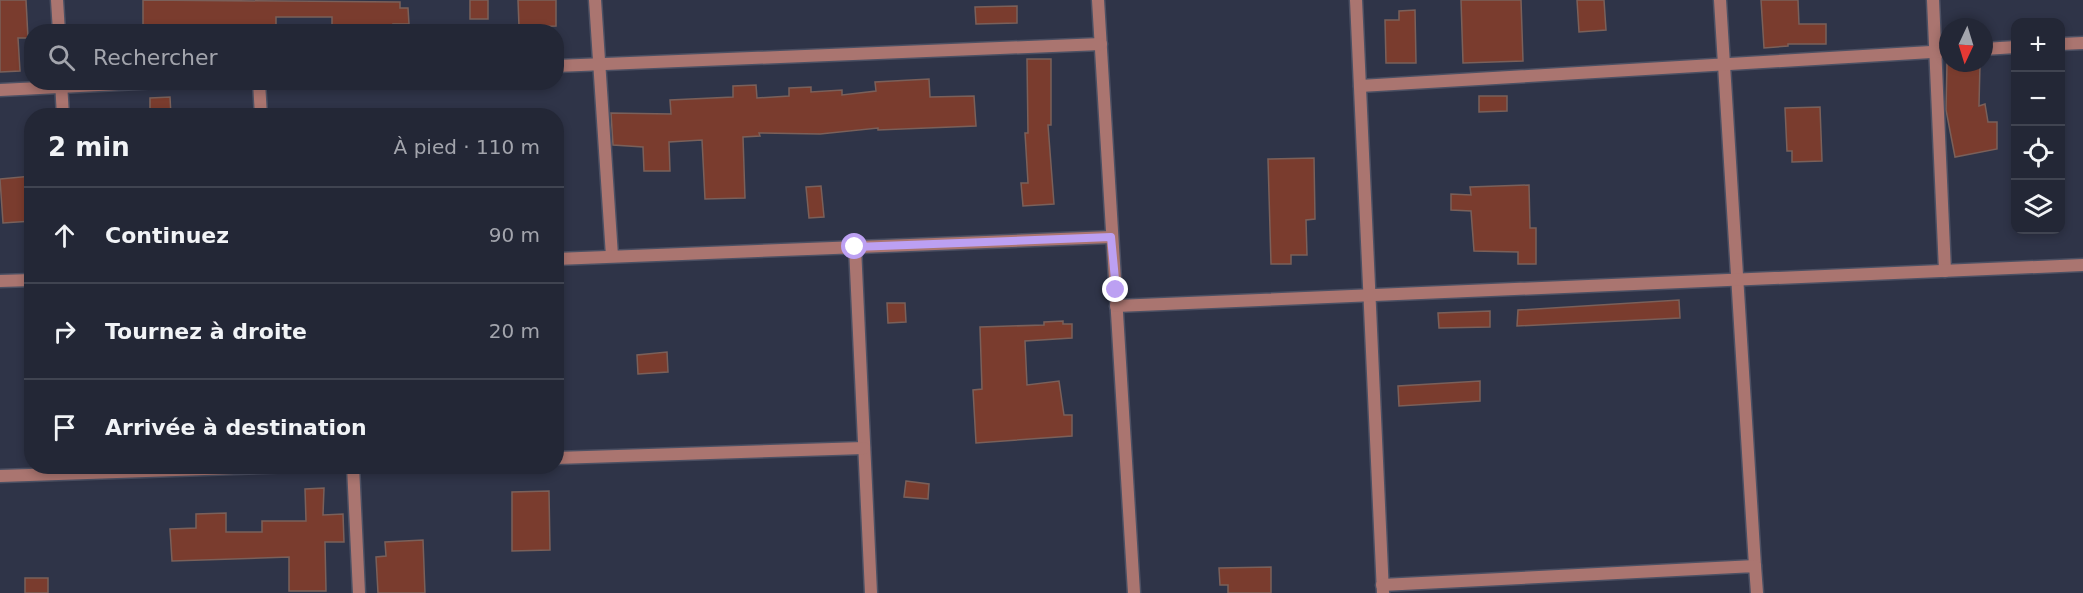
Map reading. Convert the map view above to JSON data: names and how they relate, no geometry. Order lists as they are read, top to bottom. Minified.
{"north":"bottom","page":{"map_buttons":["+","−"],"search":"Rechercher","heading":["2 min","À pied · 110 m"],"list":[["Continuez","90 m"],["Tournez à droite","20 m"],"Arrivée à destination"]}}
